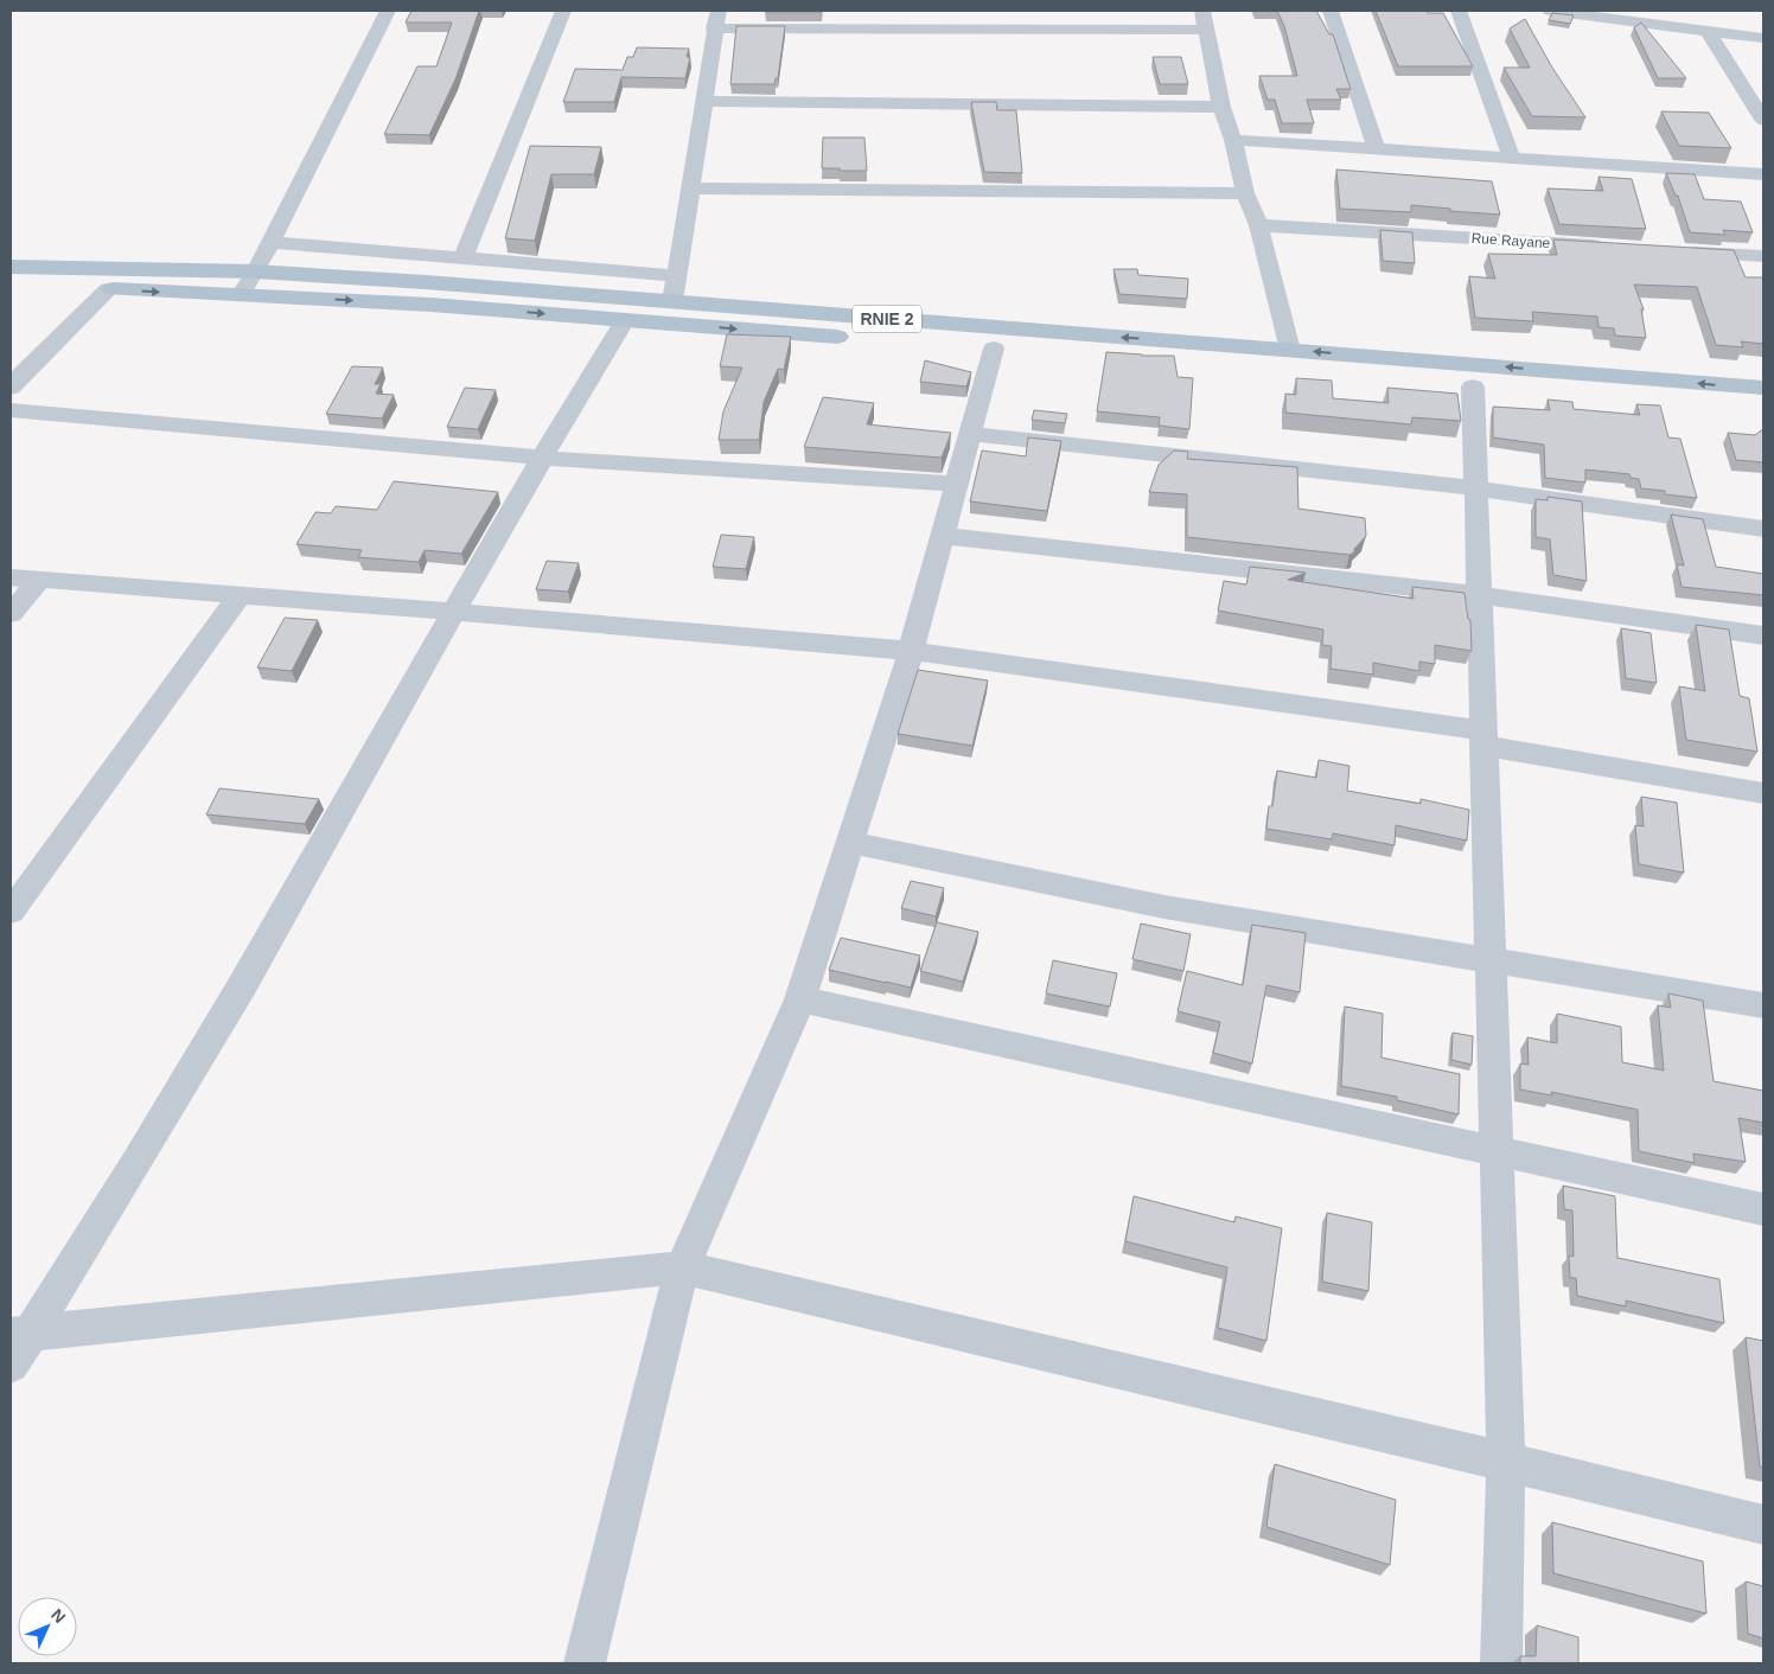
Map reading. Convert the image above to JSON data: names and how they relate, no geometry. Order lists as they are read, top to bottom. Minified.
{"streets":{"main road":["RNIE 2"],"street":["Rue Rayane"]},"north":"top right"}
